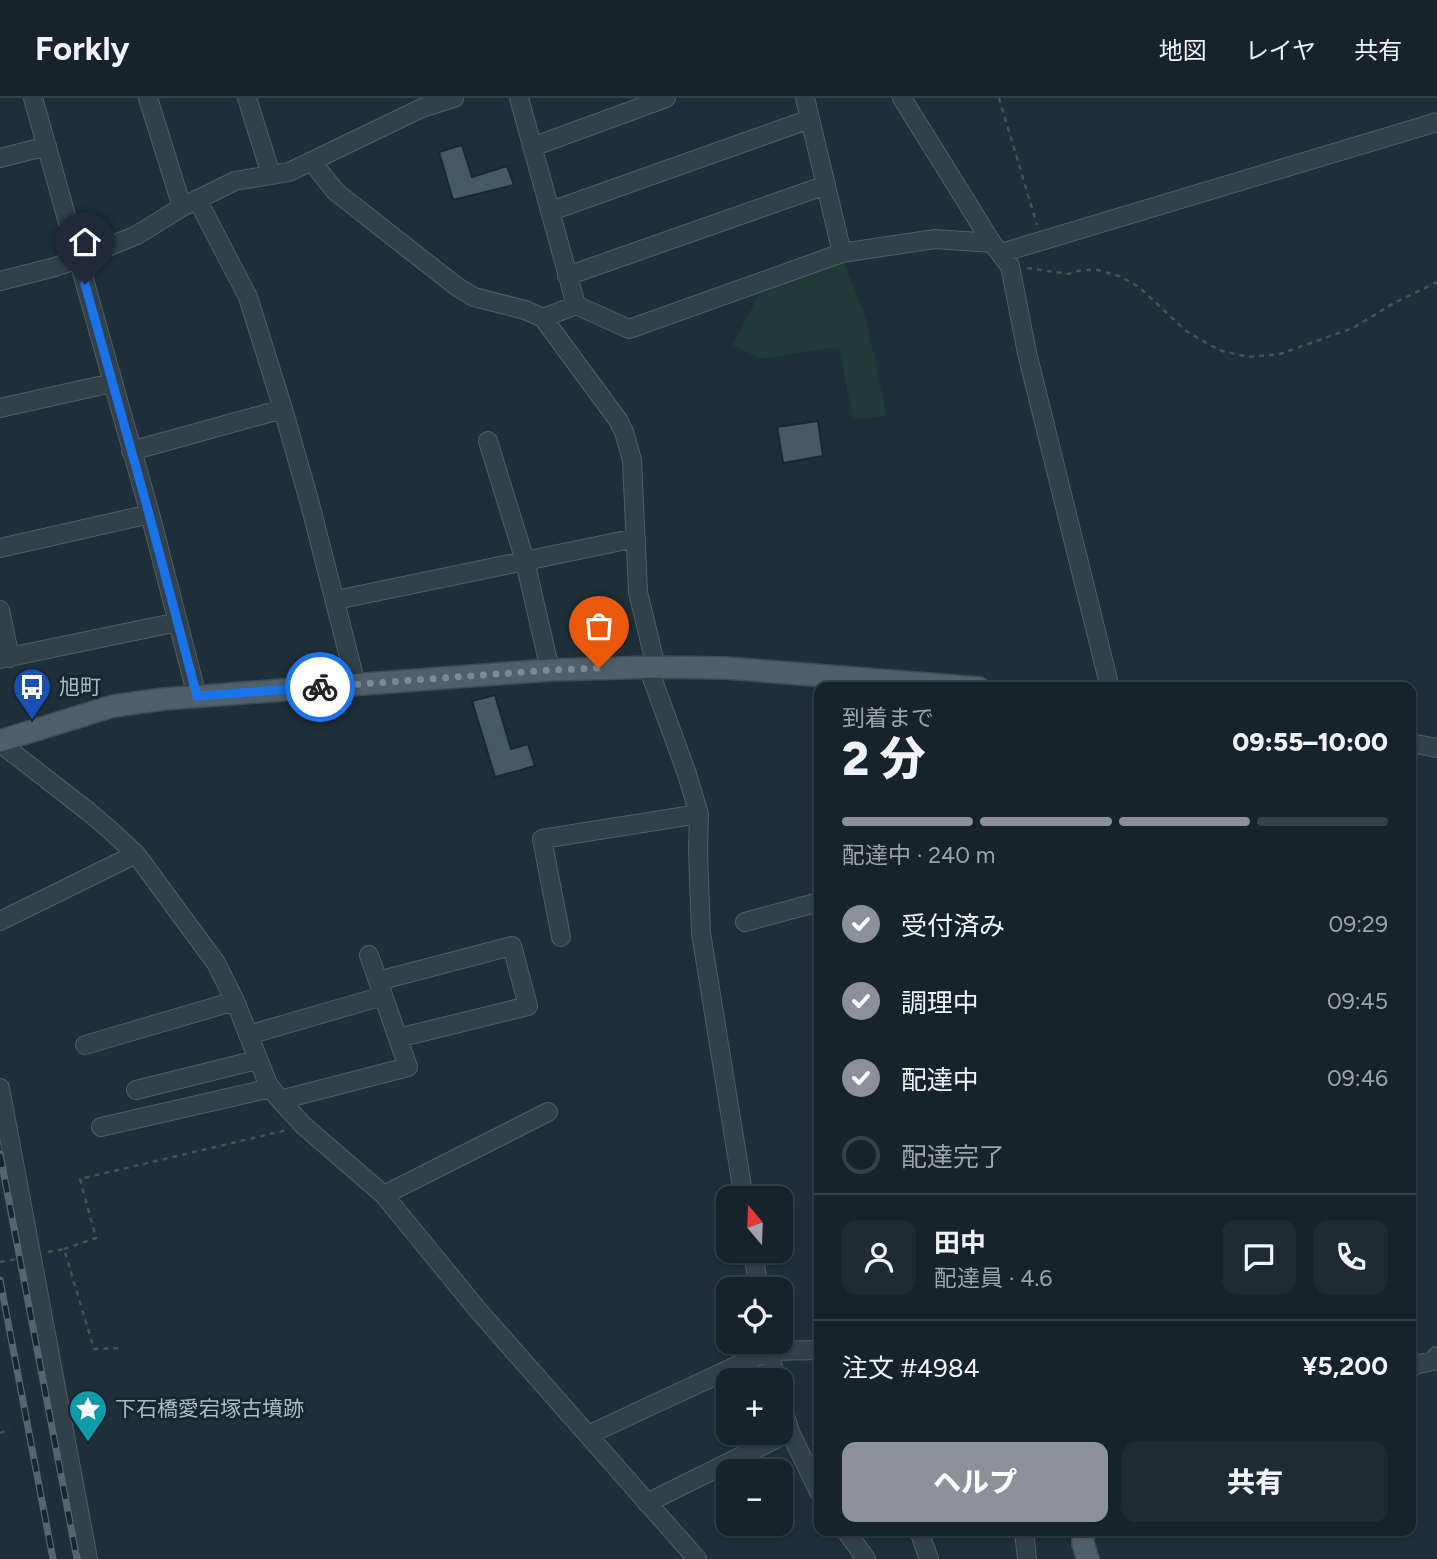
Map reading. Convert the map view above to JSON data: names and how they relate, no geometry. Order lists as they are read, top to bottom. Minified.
{"places":{"bus stop":["旭町"],"place":["下石橋愛宕塚古墳跡"]},"north":"top","page":{"header":"Forkly","nav":["地図","レイヤ","共有"],"heading":["2 分","到着まで","09:55–10:00"],"panel":["田中","配達員 · 4.6","注文 #4984","¥5,200"],"bar":"配達中 · 240 m","list":[["受付済み","09:29"],["調理中","09:45"],["配達中","09:46"],"配達完了"],"map_buttons":["+","−"],"buttons":["ヘルプ","共有"]}}
